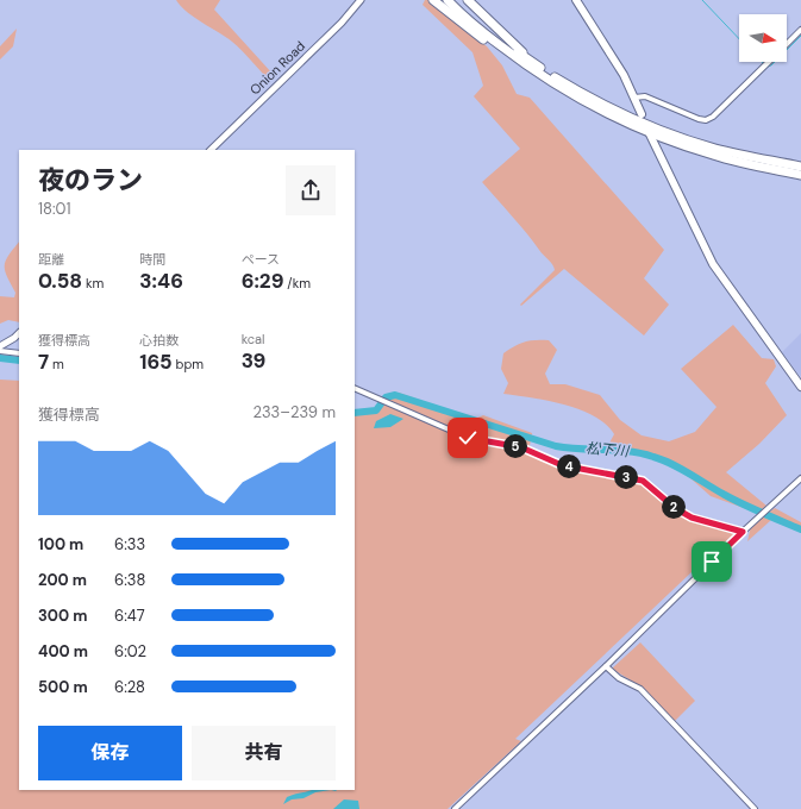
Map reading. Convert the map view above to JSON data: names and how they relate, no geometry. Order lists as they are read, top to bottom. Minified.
{"streets":{"street":["Onion Road"]},"water":["松下川"],"north":"right","page":{"heading":["夜のラン","18:01"],"stats":[["距離","0.58 km"],["時間","3:46"],["ペース","6:29 /km"],["獲得標高","7 m"],["心拍数","165 bpm"],["kcal","39"]],"chart":["獲得標高","233–239 m"],"pins":["5","4","3","2"],"list":[{"name":"100 m","note":"6:33"},{"name":"200 m","note":"6:38"},{"name":"300 m","note":"6:47"},{"name":"400 m","note":"6:02"},{"name":"500 m","note":"6:28"}],"buttons":["保存","共有"]}}
